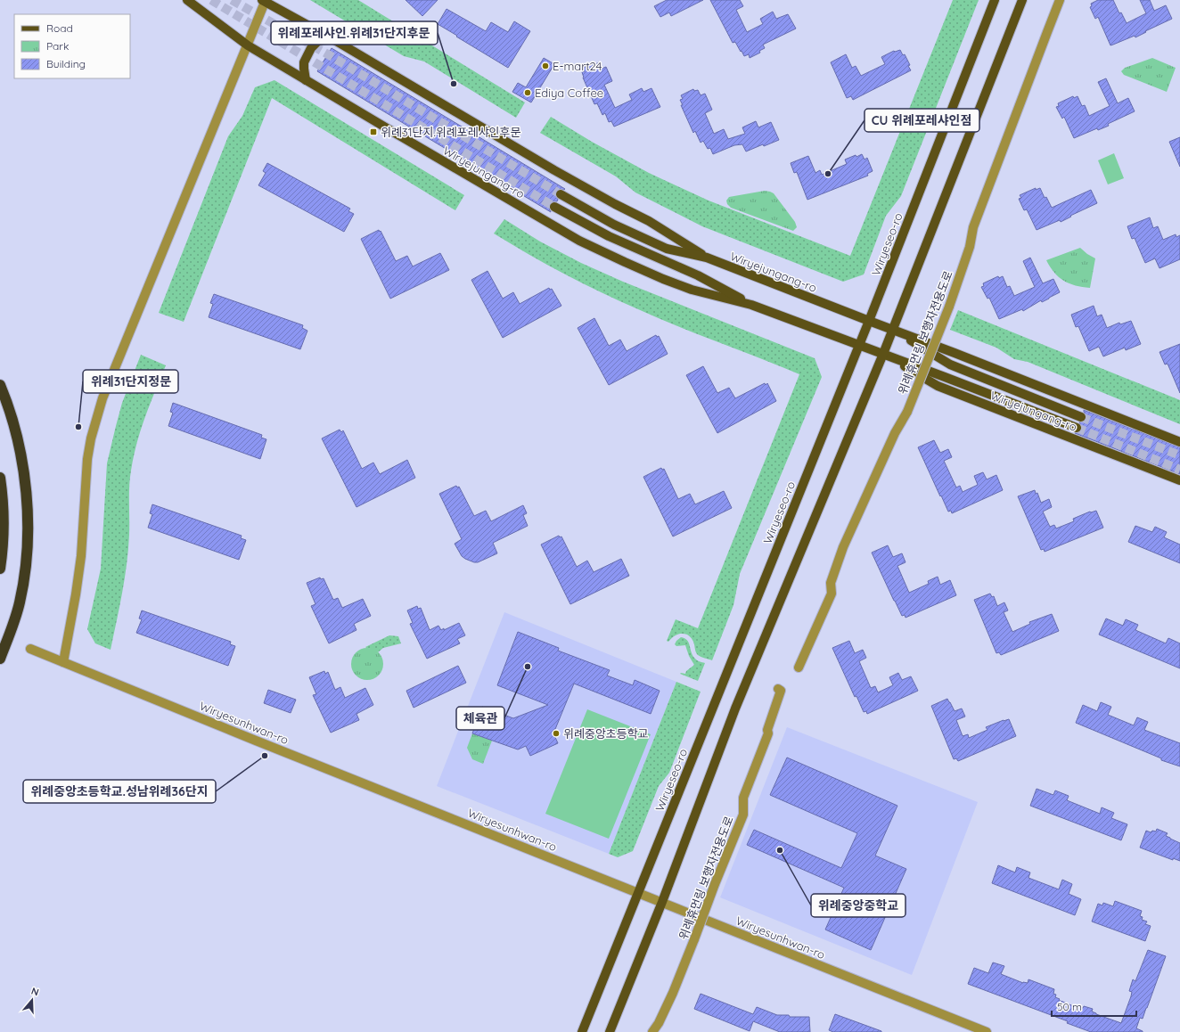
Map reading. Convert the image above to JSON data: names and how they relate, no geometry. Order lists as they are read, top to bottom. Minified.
{"streets":{"main road":["Wiryejungang-ro","Wiryeseo-ro"],"street":["위례휴먼링 보행자전용도로","Wiryesunhwan-ro"]},"crossings":[["Wiryejungang-ro","Wiryeseo-ro"],["Wiryeseo-ro","Wiryesunhwan-ro"]],"places":{"other":["E-mart24","위례포레샤인.위례31단지후문","Ediya Coffee","CU 위례포레샤인점","위례31단지정문","체육관","위례중앙초등학교","위례중앙초등학교.성남위례36단지","위례중앙중학교"],"transit":["위례31단지.위례포레샤인후문"]},"legend":["Road","Park","Building"],"scale_bar":"50 m","north":"top"}
